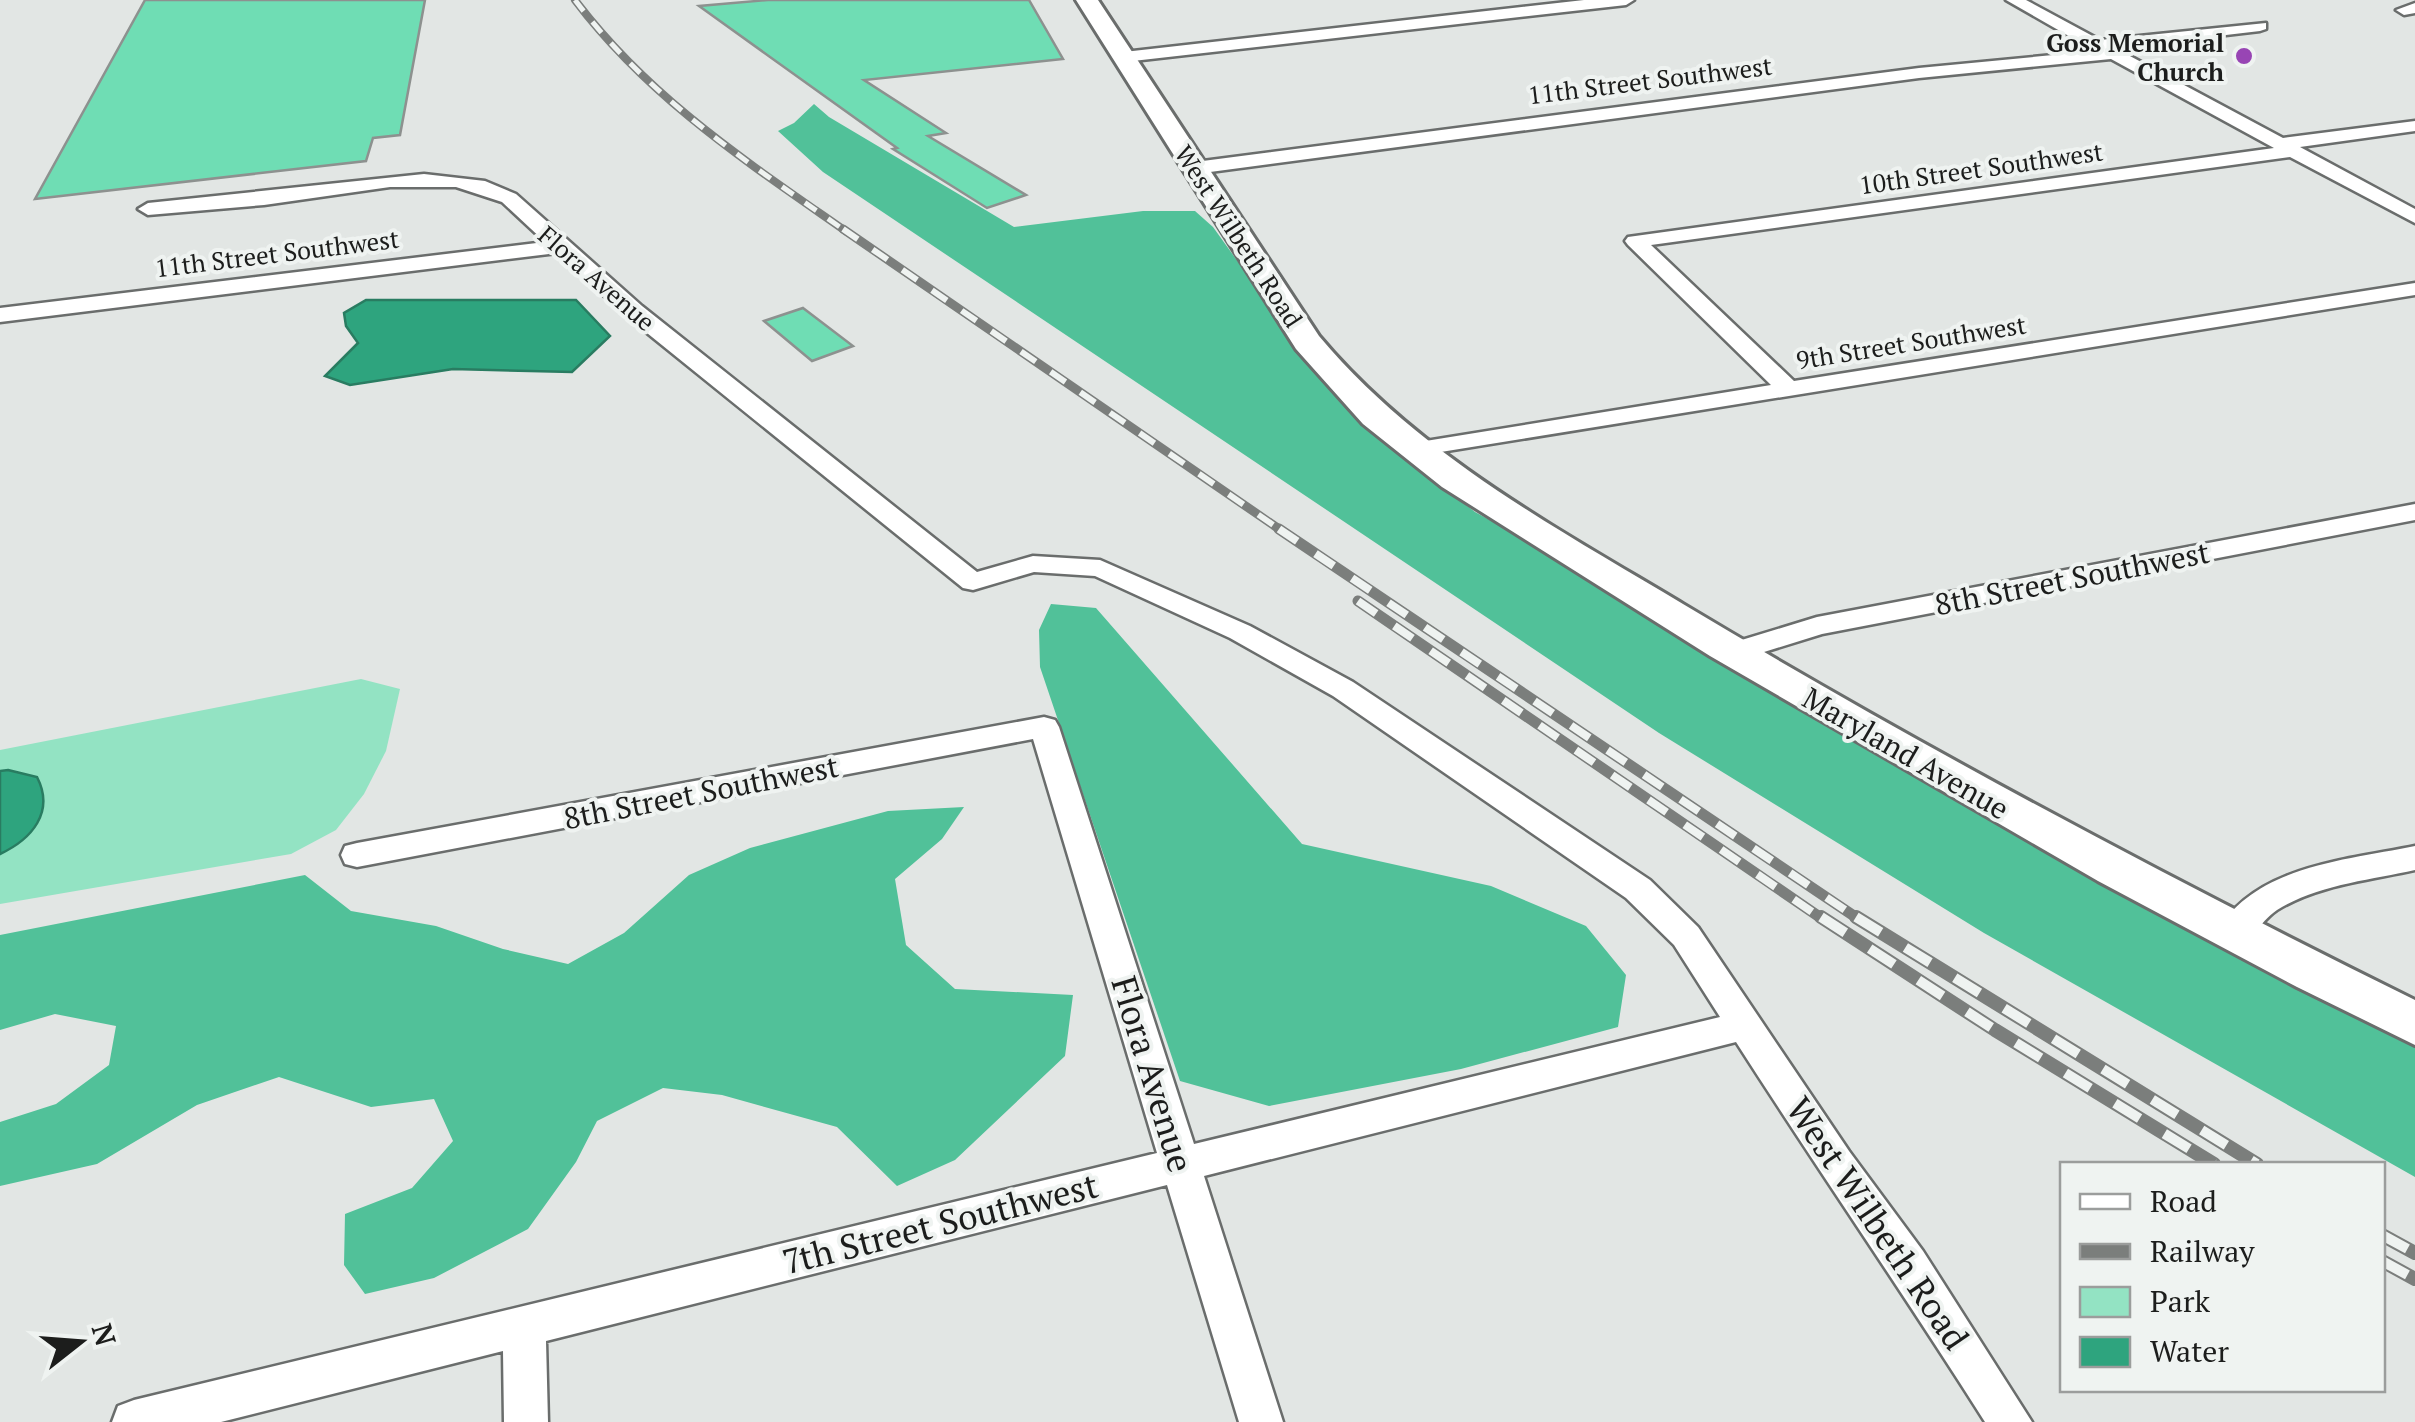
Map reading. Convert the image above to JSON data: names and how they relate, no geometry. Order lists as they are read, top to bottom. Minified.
{"streets":{"main road":["West Wilbeth Road","Maryland Avenue"],"street":["11th Street Southwest","10th Street Southwest","Flora Avenue","9th Street Southwest","8th Street Southwest","7th Street Southwest"]},"crossings":[["11th Street Southwest","West Wilbeth Road"],["11th Street Southwest","Flora Avenue"],["10th Street Southwest","9th Street Southwest"],["West Wilbeth Road","Flora Avenue"],["West Wilbeth Road","9th Street Southwest"],["West Wilbeth Road","Maryland Avenue"],["West Wilbeth Road","7th Street Southwest"],["Flora Avenue","8th Street Southwest"],["Flora Avenue","7th Street Southwest"],["9th Street Southwest","Maryland Avenue"],["8th Street Southwest","Maryland Avenue"]],"places":["Goss Memorial Church"],"legend":["Road","Railway","Park","Water"],"north":"right"}
